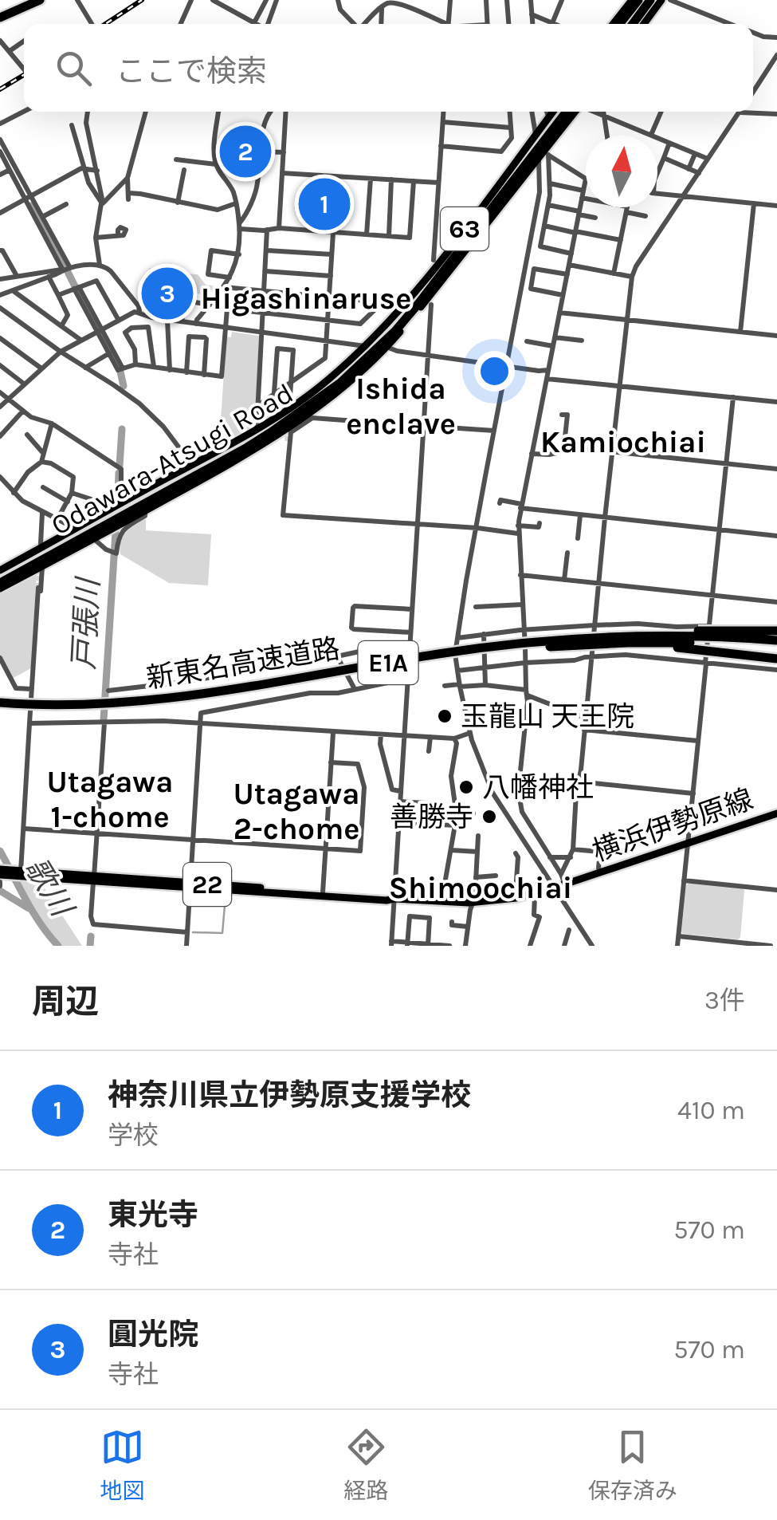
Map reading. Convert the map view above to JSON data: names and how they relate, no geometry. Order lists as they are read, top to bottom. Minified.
{"streets":{"highway":["Odawara-Atsugi Road","E1A","新東名高速道路"],"main road":["63","横浜伊勢原線","22"]},"crossings":[["63","Odawara-Atsugi Road"]],"districts":["Higashinaruse","Ishida enclave","Kamiochiai","Utagawa 1-chome","Utagawa 2-chome","Shimoochiai"],"water":["戸張川","歌川"],"places":["玉龍山 天王院","八幡神社","善勝寺"],"north":"top","page":{"search":"ここで検索","pins":["2","1","3"],"heading":["周辺","3件"],"list":[{"mark":"1","name":"神奈川県立伊勢原支援学校","note":"学校","value":"410 m"},{"mark":"2","name":"東光寺","note":"寺社","value":"570 m"},{"mark":"3","name":"圓光院","note":"寺社","value":"570 m"}],"nav":["地図","経路","保存済み"]}}
